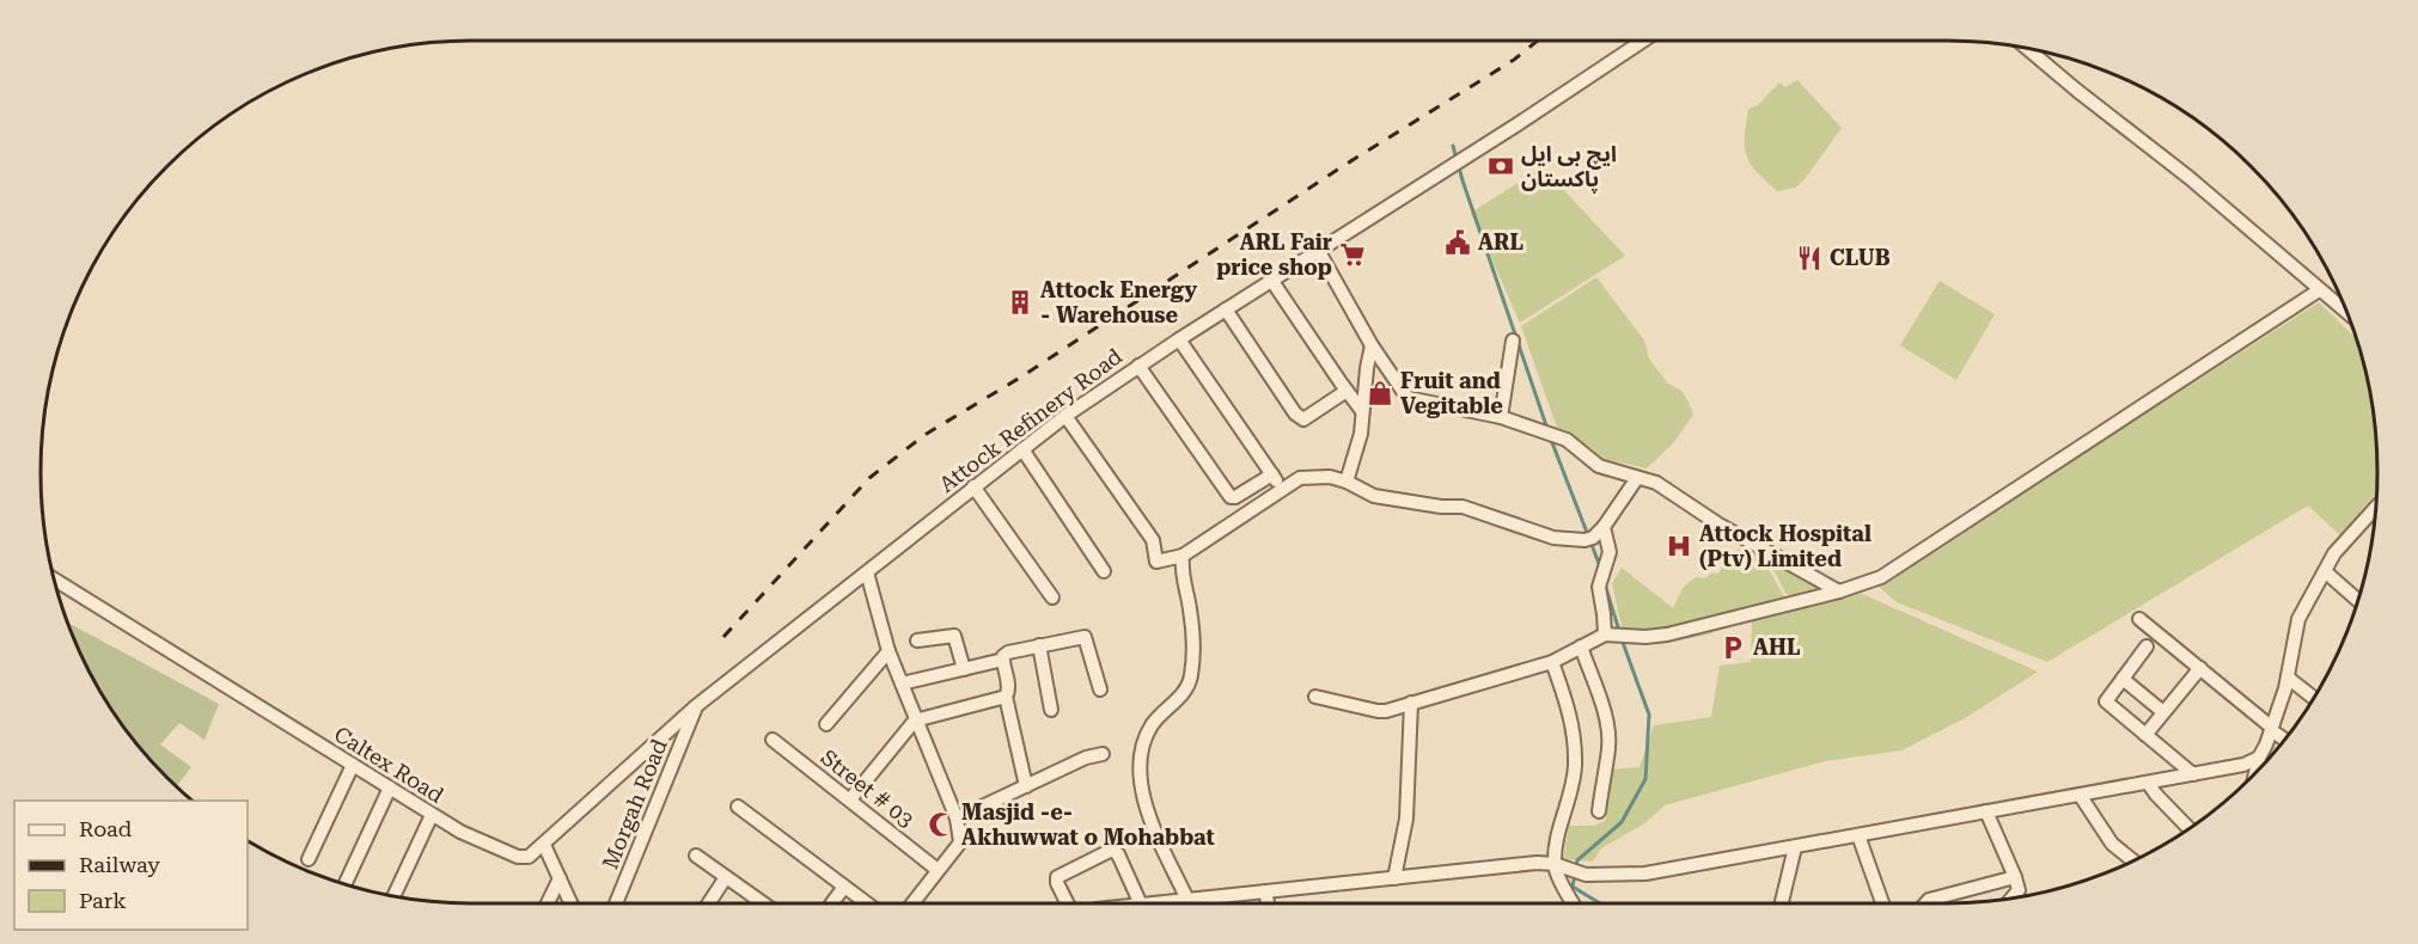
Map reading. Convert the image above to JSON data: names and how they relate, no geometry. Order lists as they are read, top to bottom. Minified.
{"streets":{"street":["Attock Refinery Road","Caltex Road","Street # 03","Morgah Road"]},"crossings":[["Attock Refinery Road","Caltex Road"],["Attock Refinery Road","Morgah Road"],["Caltex Road","Morgah Road"]],"places":{"bank":["ایچ بی ایل پاکستان"],"public building":["ARL"],"supermarket":["ARL Fair price shop"],"restaurant":["CLUB"],"building":["Attock Energy - Warehouse"],"shop":["Fruit and Vegitable"],"hospital":["Attock Hospital (Ptv) Limited"],"parking":["AHL"],"mosque":["Masjid -e- Akhuwwat o Mohabbat"]},"legend":["Road","Railway","Park"]}
